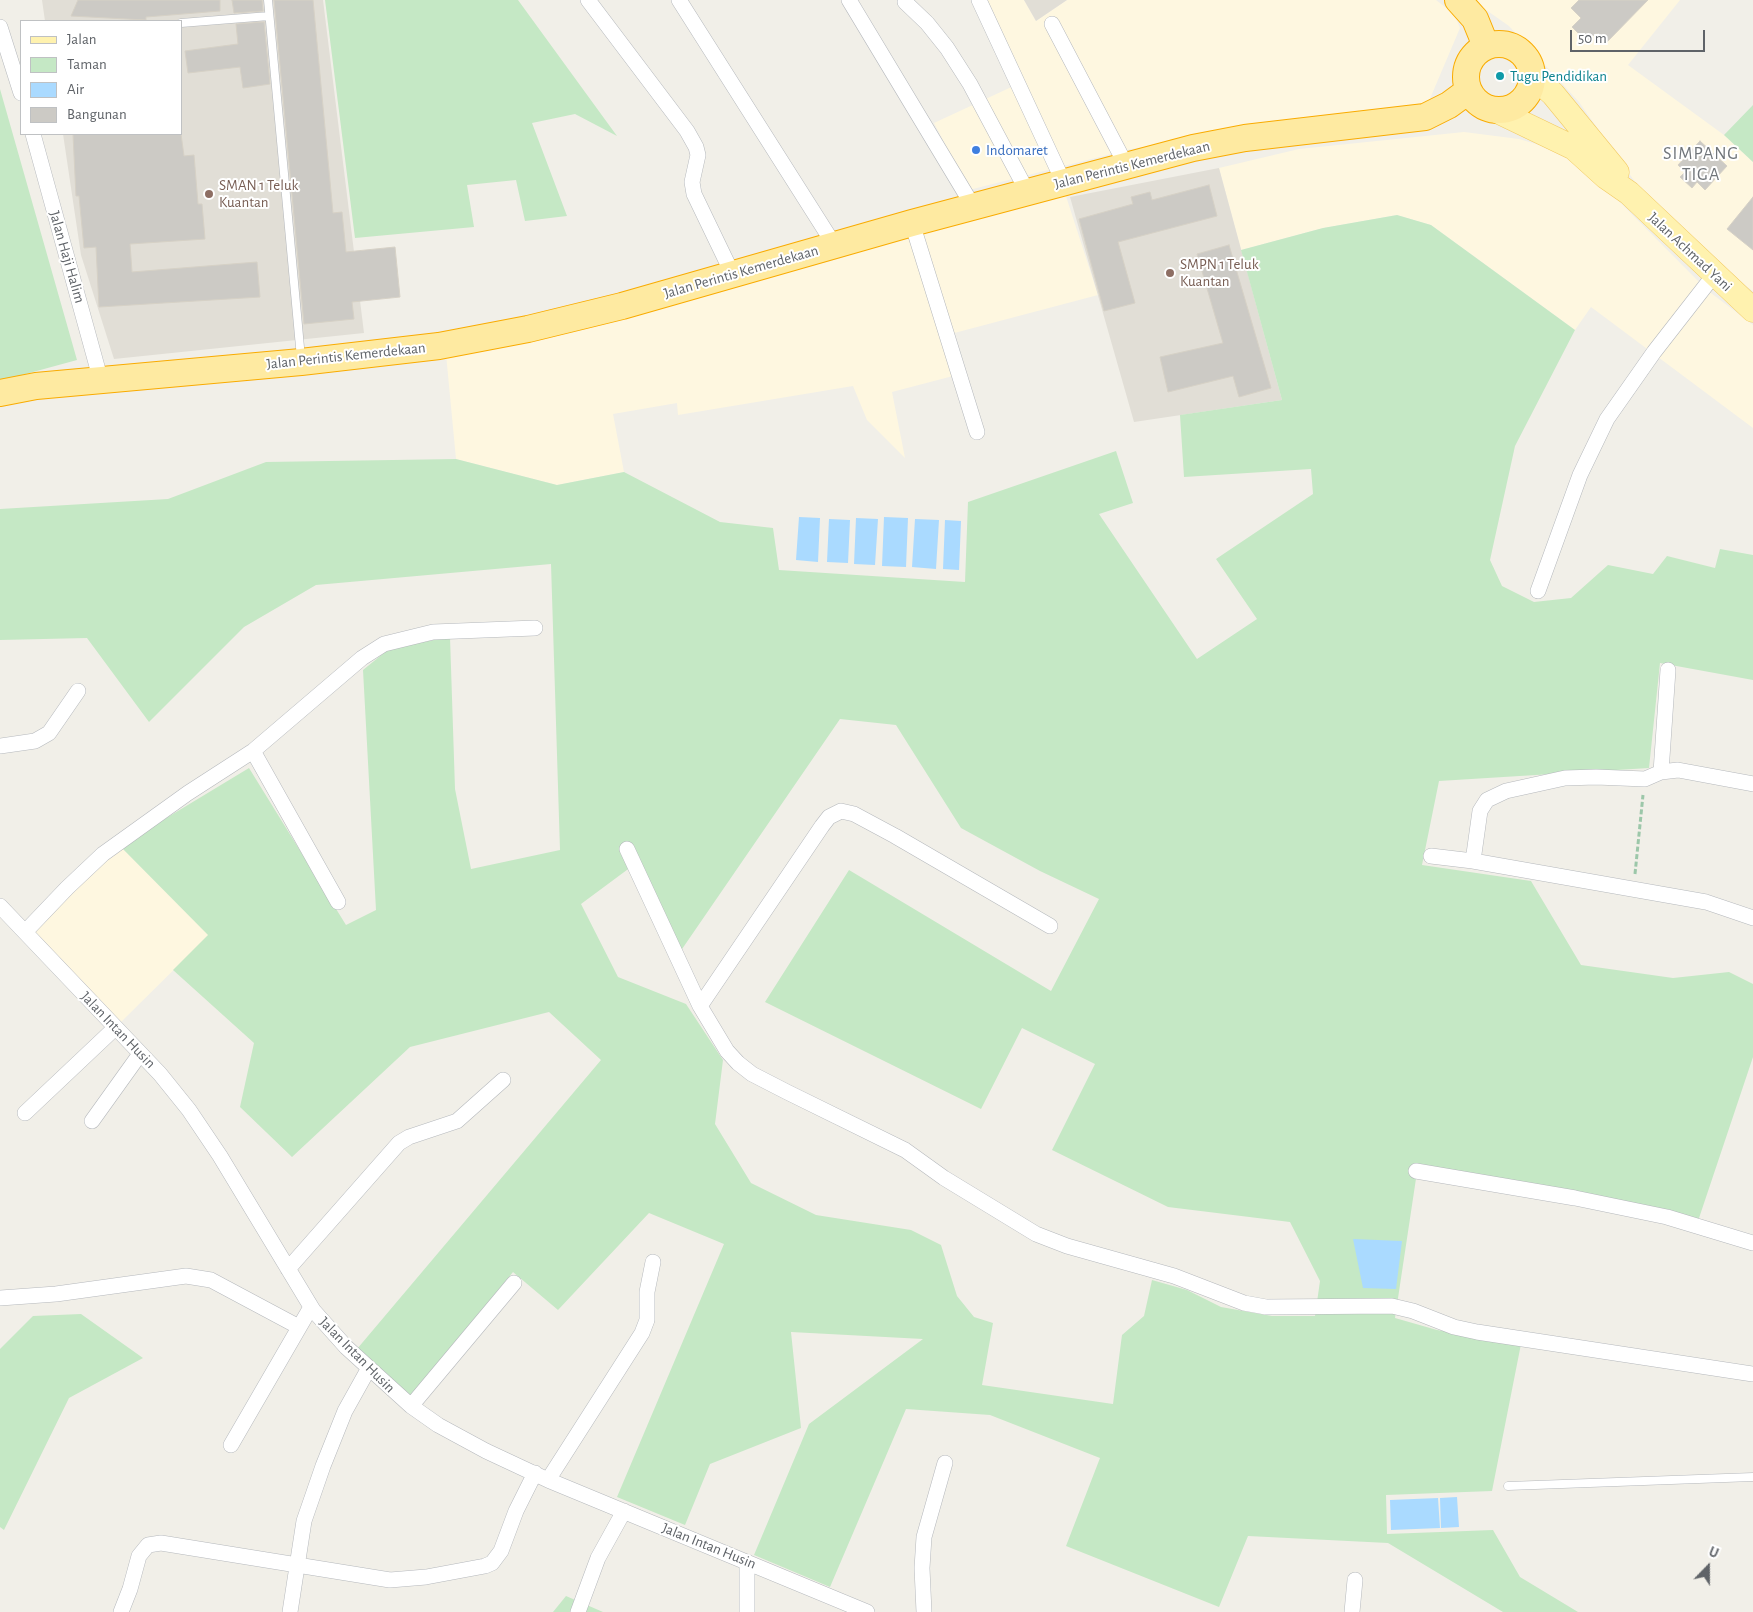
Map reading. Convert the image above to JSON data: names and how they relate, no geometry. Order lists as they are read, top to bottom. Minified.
{"streets":{"highway":["Jalan Perintis Kemerdekaan"],"main road":["Jalan Achmad Yani"],"street":["Jalan Haji Halim","Jalan Intan Husin"]},"crossings":[["Jalan Perintis Kemerdekaan","Jalan Achmad Yani"],["Jalan Perintis Kemerdekaan","Jalan Haji Halim"]],"districts":["SIMPANG TIGA"],"places":["Tugu Pendidikan","Indomaret","SMAN 1 Teluk Kuantan","SMPN 1 Teluk Kuantan"],"legend":["Jalan","Taman","Air","Bangunan"],"scale_bar":"50 m","north":"top"}
